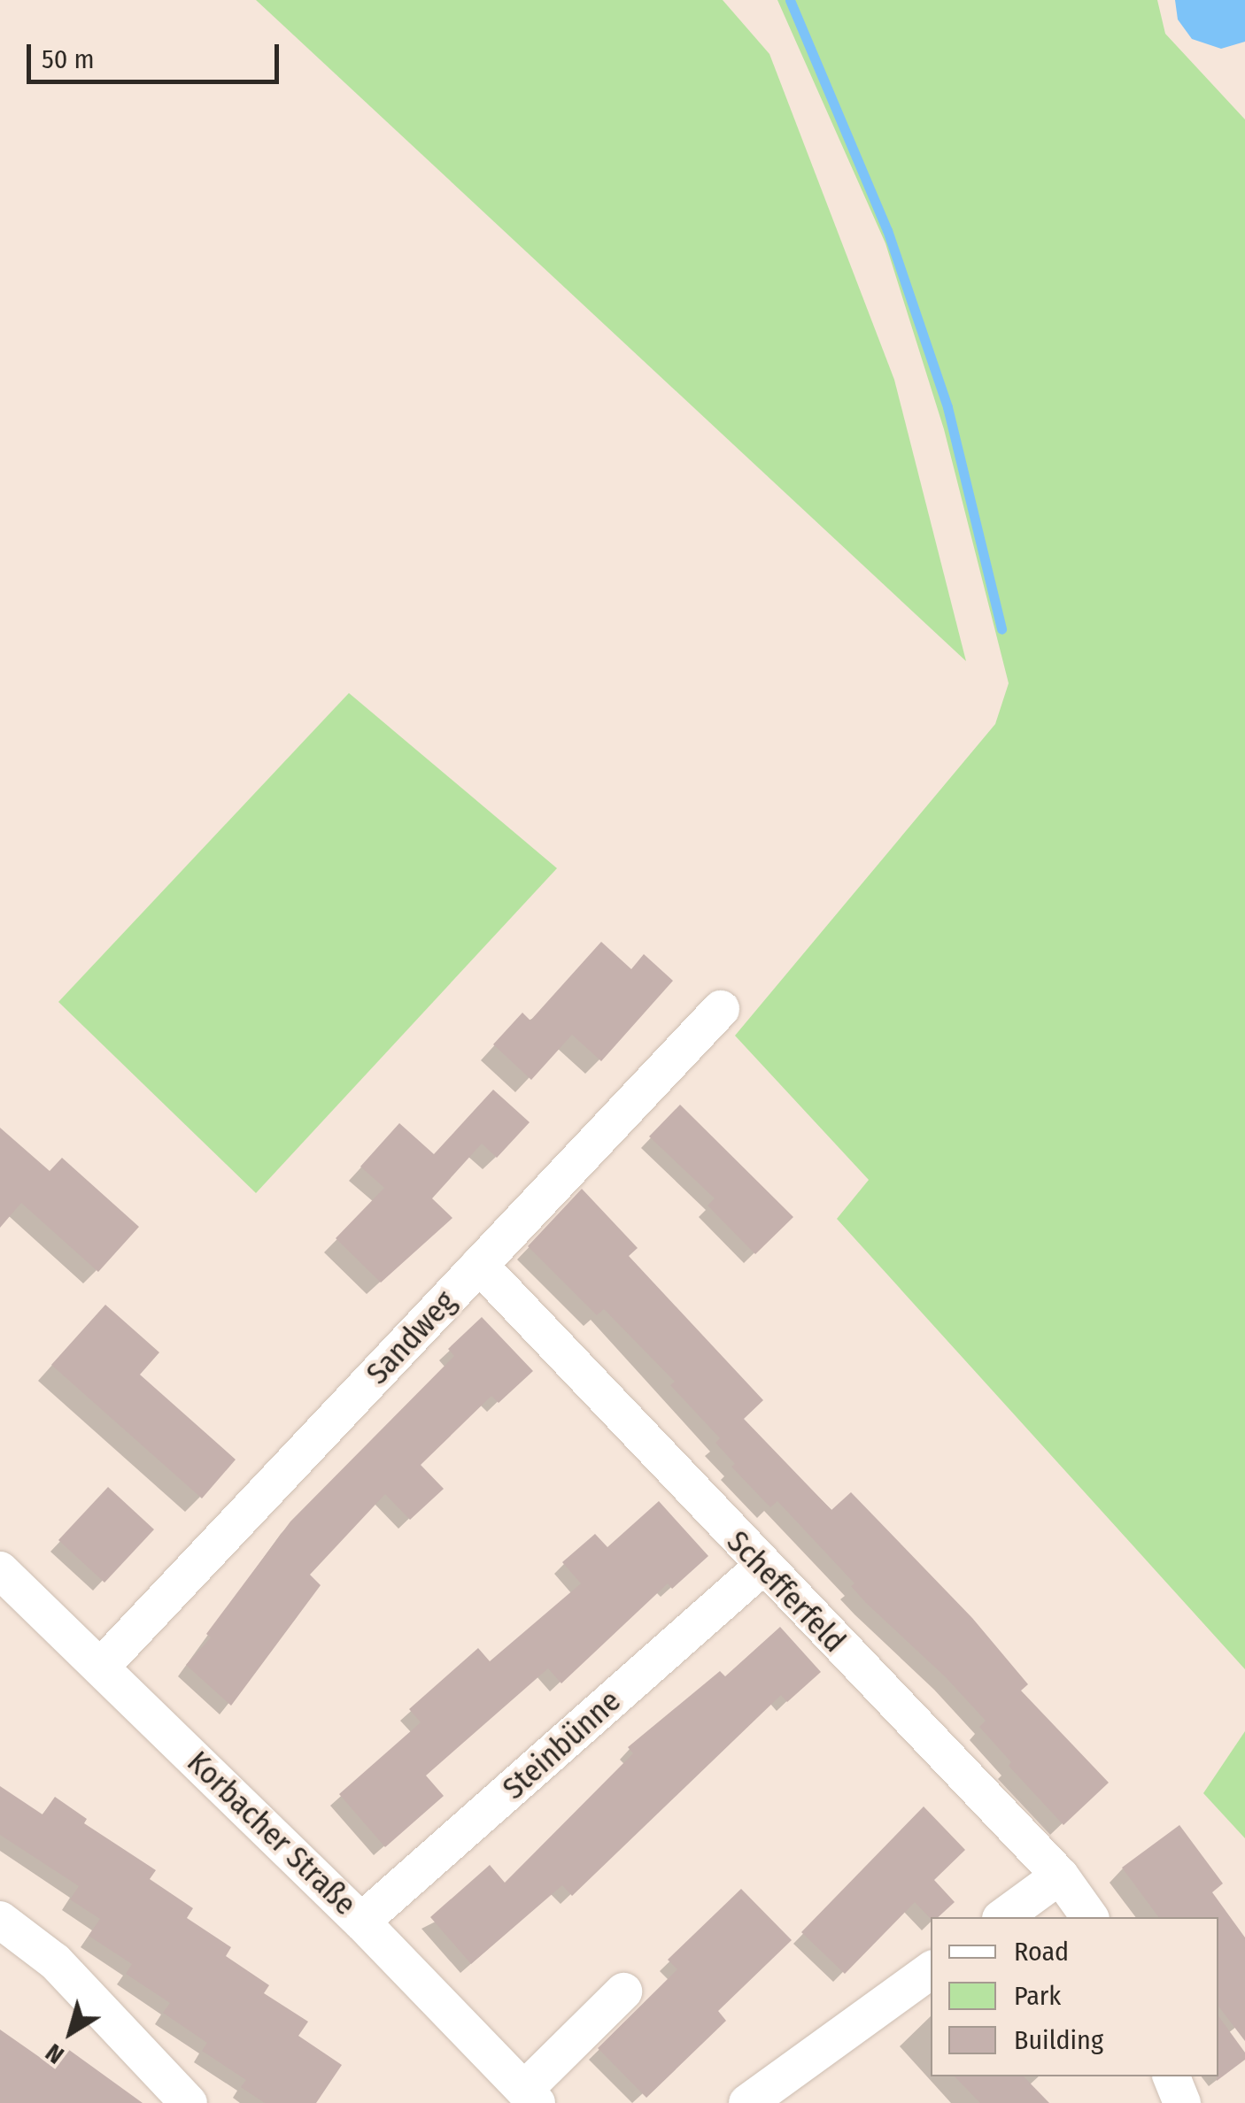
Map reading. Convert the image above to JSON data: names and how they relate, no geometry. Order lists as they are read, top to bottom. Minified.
{"streets":{"street":["Sandweg","Schefferfeld","Steinbünne","Korbacher Straße"]},"crossings":[["Sandweg","Schefferfeld"],["Sandweg","Korbacher Straße"],["Schefferfeld","Steinbünne"],["Steinbünne","Korbacher Straße"]],"legend":["Road","Park","Building"],"scale_bar":"50 m","north":"bottom left"}
